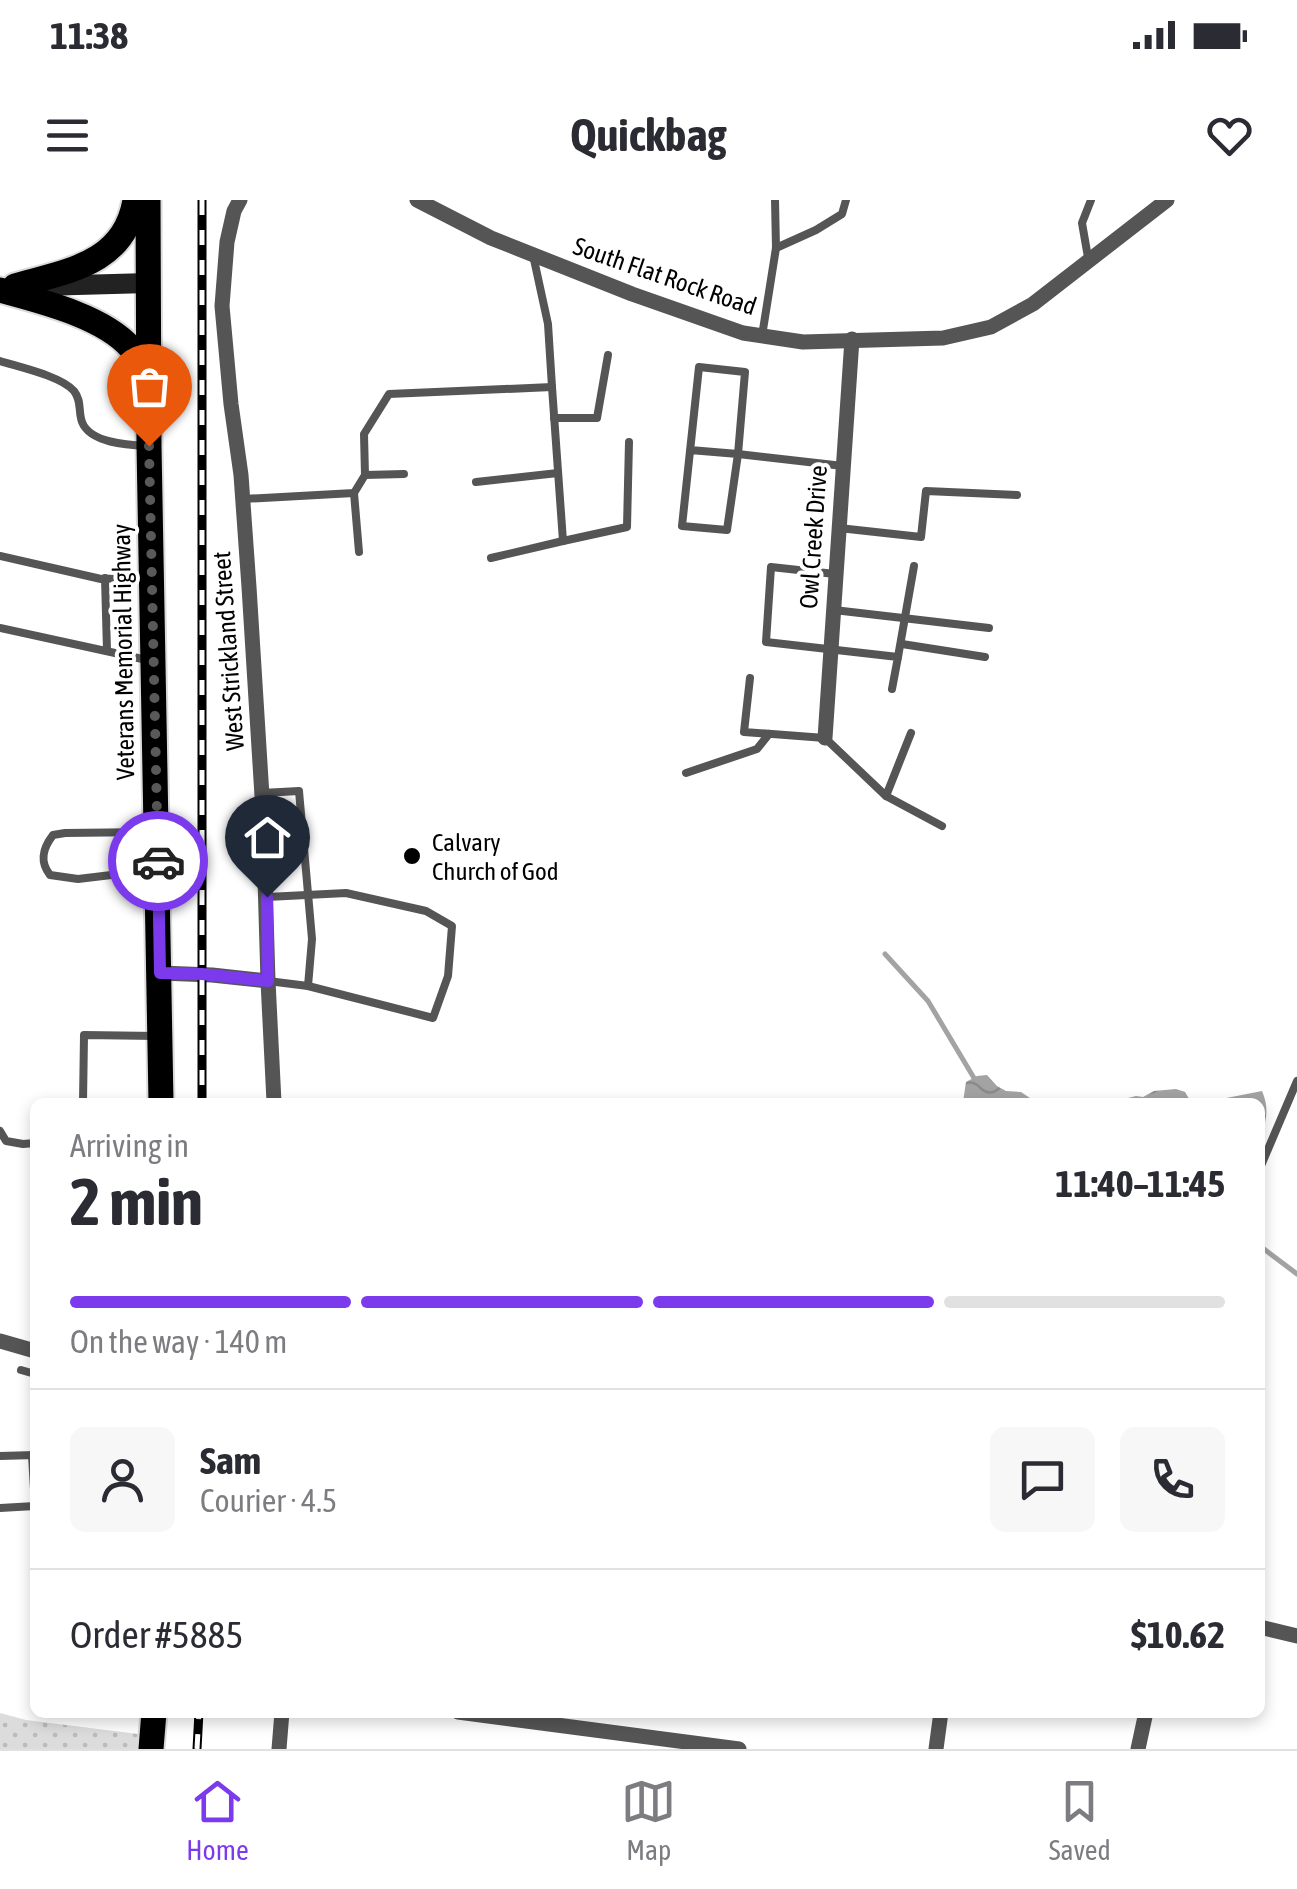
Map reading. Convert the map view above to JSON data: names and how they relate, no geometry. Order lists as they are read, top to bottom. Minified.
{"streets":{"main road":["Veterans Memorial Highway"],"street":["South Flat Rock Road","Owl Creek Drive","West Strickland Street"]},"crossings":[["South Flat Rock Road","Owl Creek Drive"]],"places":["Calvary Church of God"],"page":{"status":"11:38","header":"Quickbag","heading":["2 min","Arriving in","11:40–11:45"],"panel":["Sam","Courier · 4.5","Order #5885","$10.62"],"bar":"On the way · 140 m","tabs":["Home","Map","Saved"]}}
